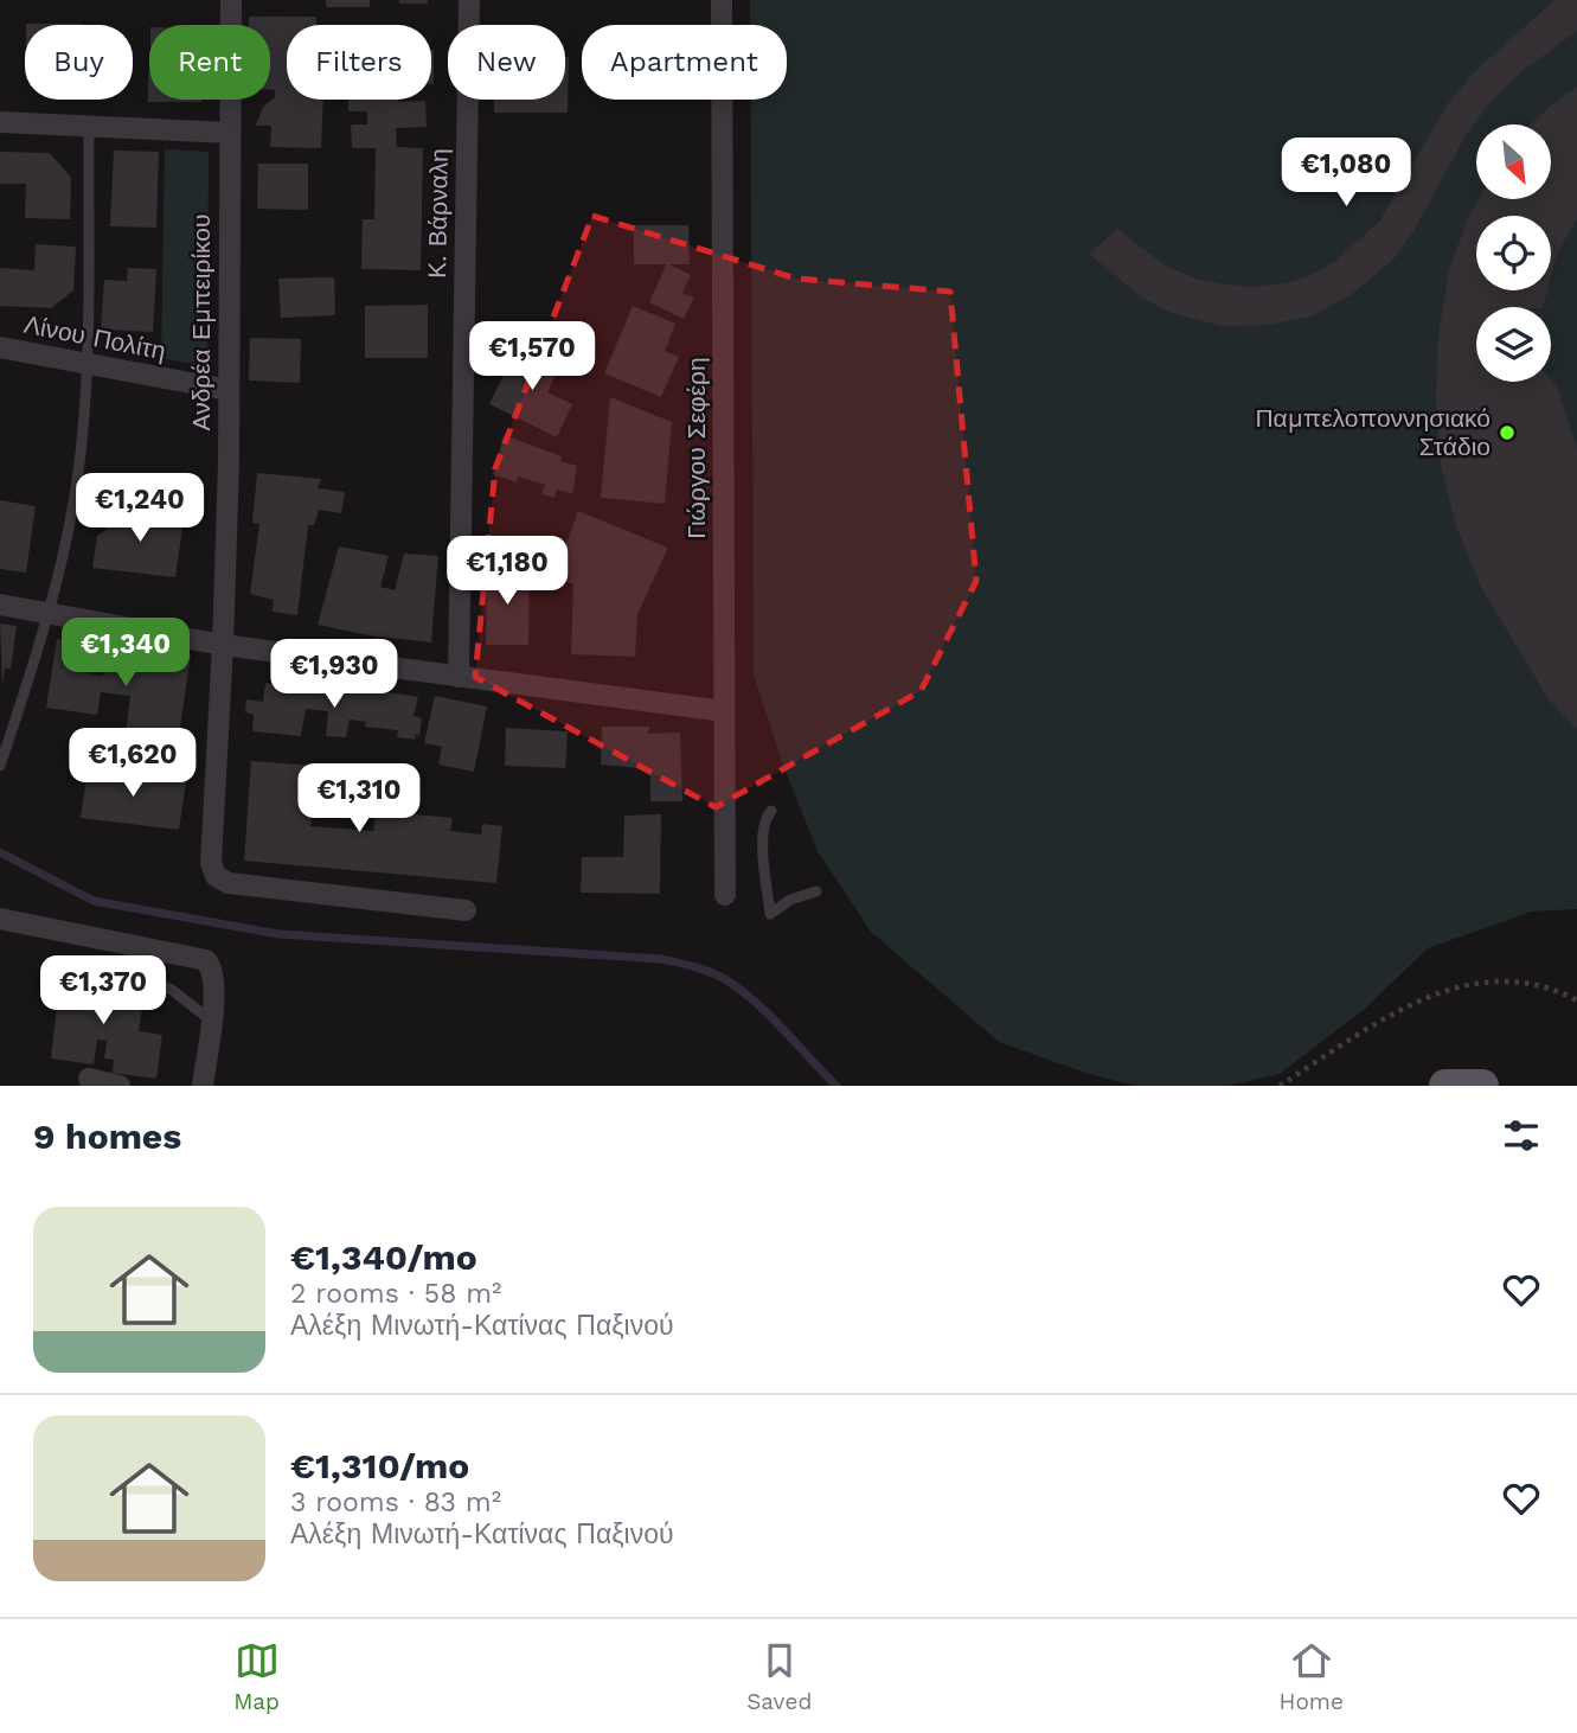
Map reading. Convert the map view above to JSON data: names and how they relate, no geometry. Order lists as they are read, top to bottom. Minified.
{"streets":{"street":["Κ. Βάρναλη","Ανδρέα Εμπειρίκου","Λίνου Πολίτη","Γιώργου Σεφέρη"]},"crossings":[["Ανδρέα Εμπειρίκου","Λίνου Πολίτη"]],"places":["Παμπελοποννησιακό Στάδιο"],"north":"bottom right","page":{"chip":["Buy","Rent","Filters","New","Apartment"],"price":["€1,080","€1,570","€1,240","€1,180","€1,340","€1,930","€1,620","€1,310","€1,370"],"heading":"9 homes","list":[{"name":"€1,340/mo","note":"2 rooms · 58 m² · Αλέξη Μινωτή-Κατίνας Παξινού"},{"name":"€1,310/mo","note":"3 rooms · 83 m² · Αλέξη Μινωτή-Κατίνας Παξινού"}],"tabs":["Map","Saved","Home"]}}
